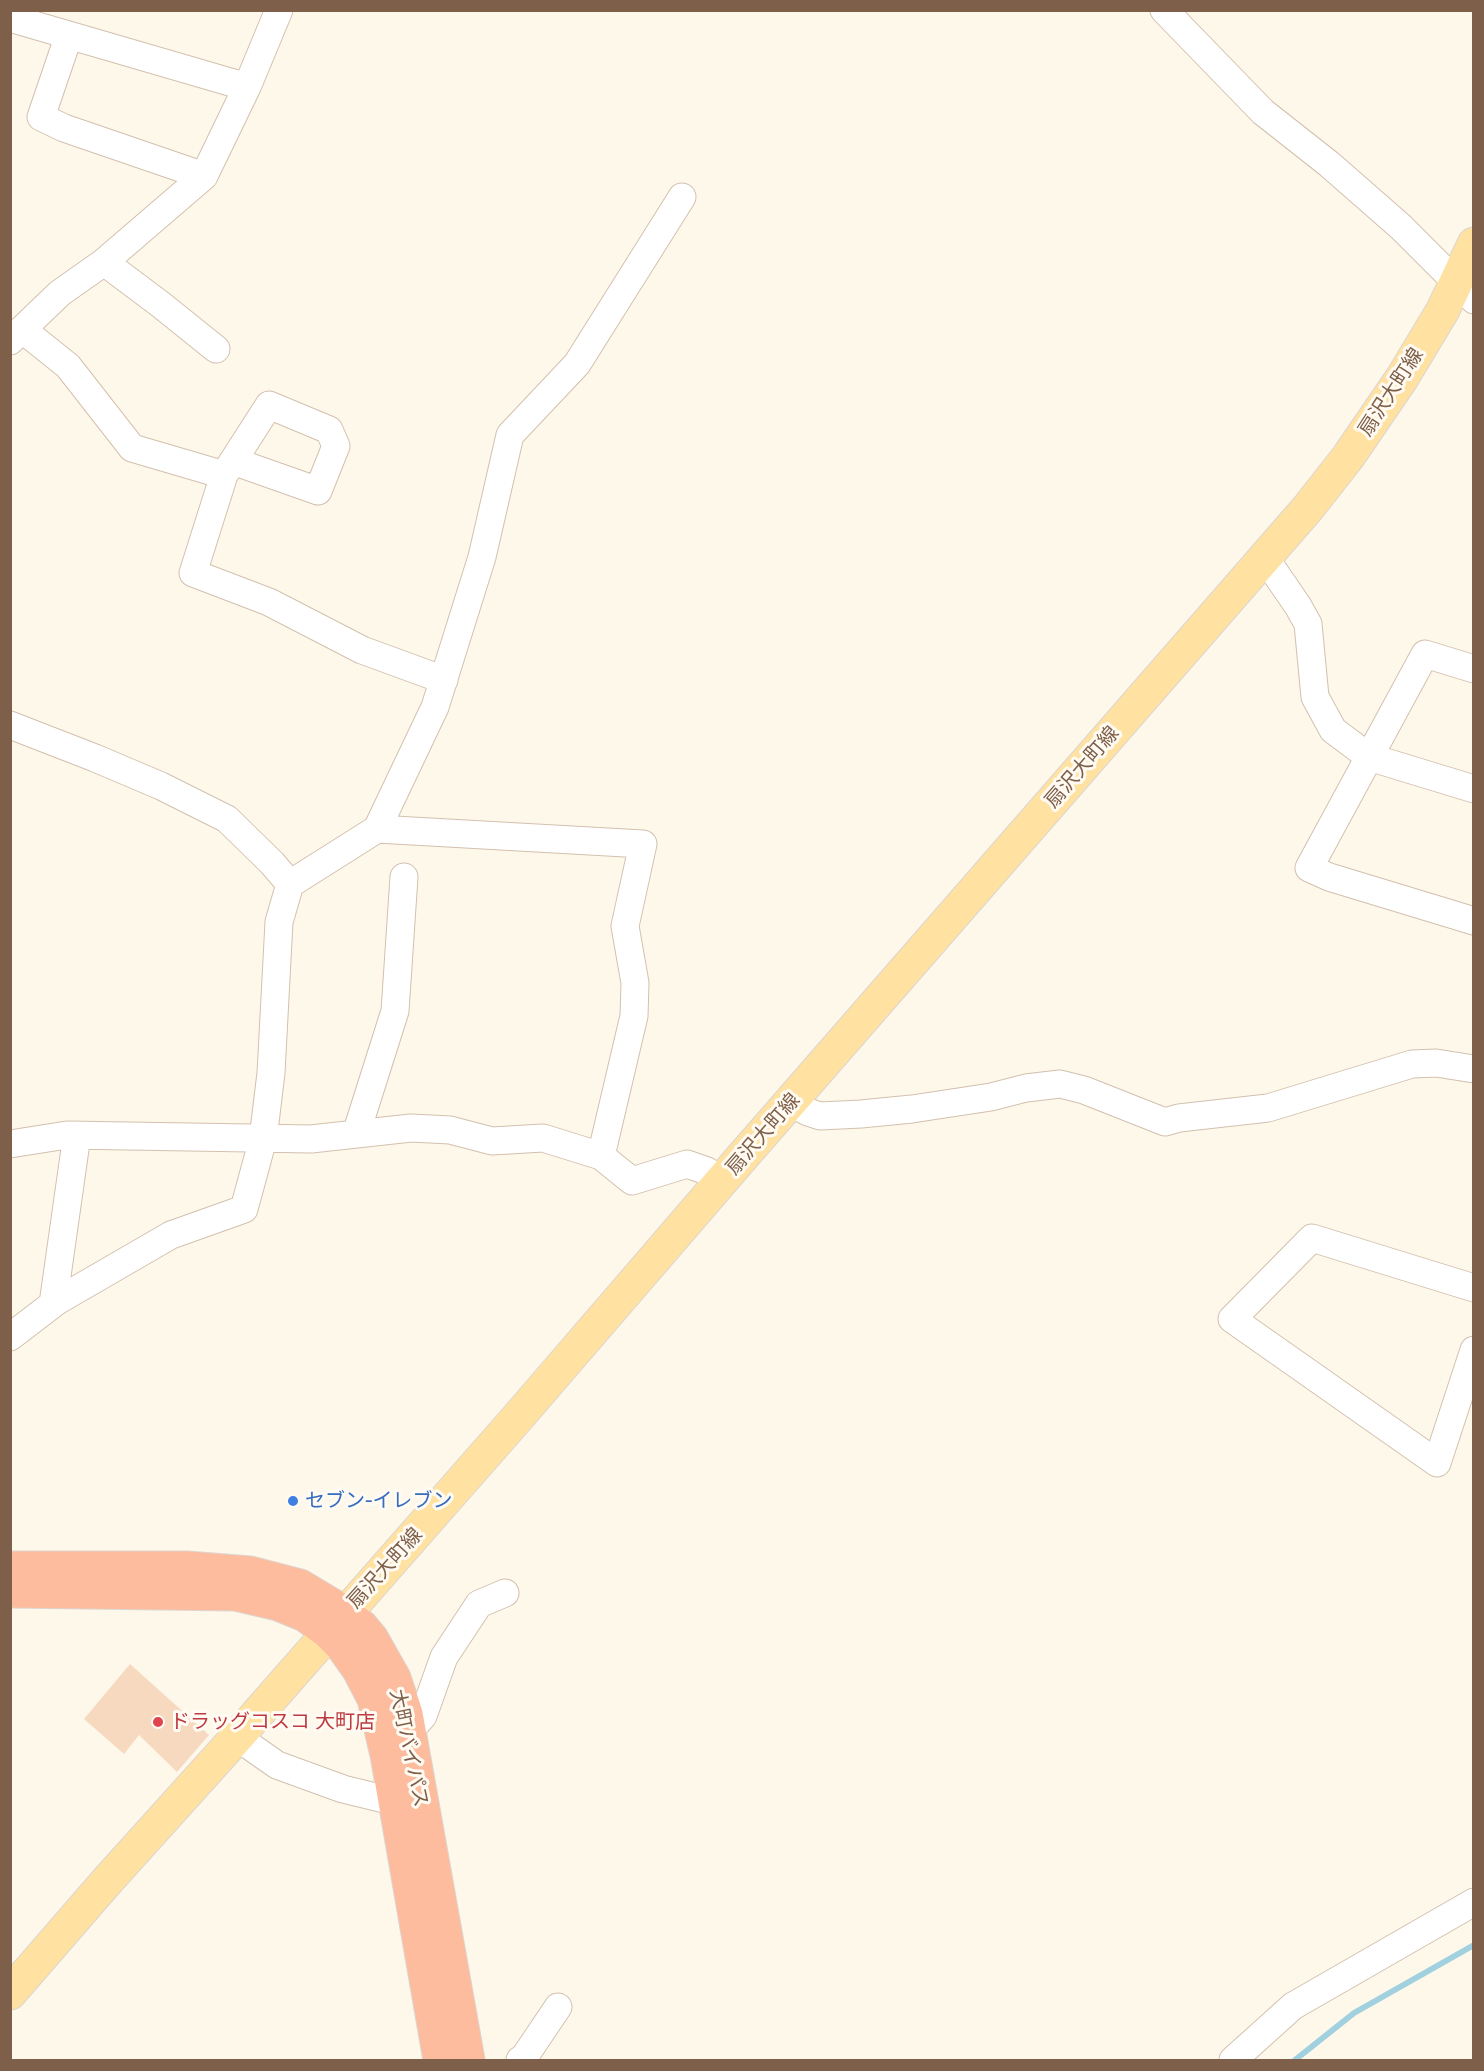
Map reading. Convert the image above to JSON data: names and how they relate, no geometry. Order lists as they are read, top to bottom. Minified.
{"streets":{"highway":["大町バイパス"],"main road":["扇沢大町線"]},"crossings":[["扇沢大町線","大町バイパス"]],"places":["セブン-イレブン","ドラッグコスコ 大町店"]}
